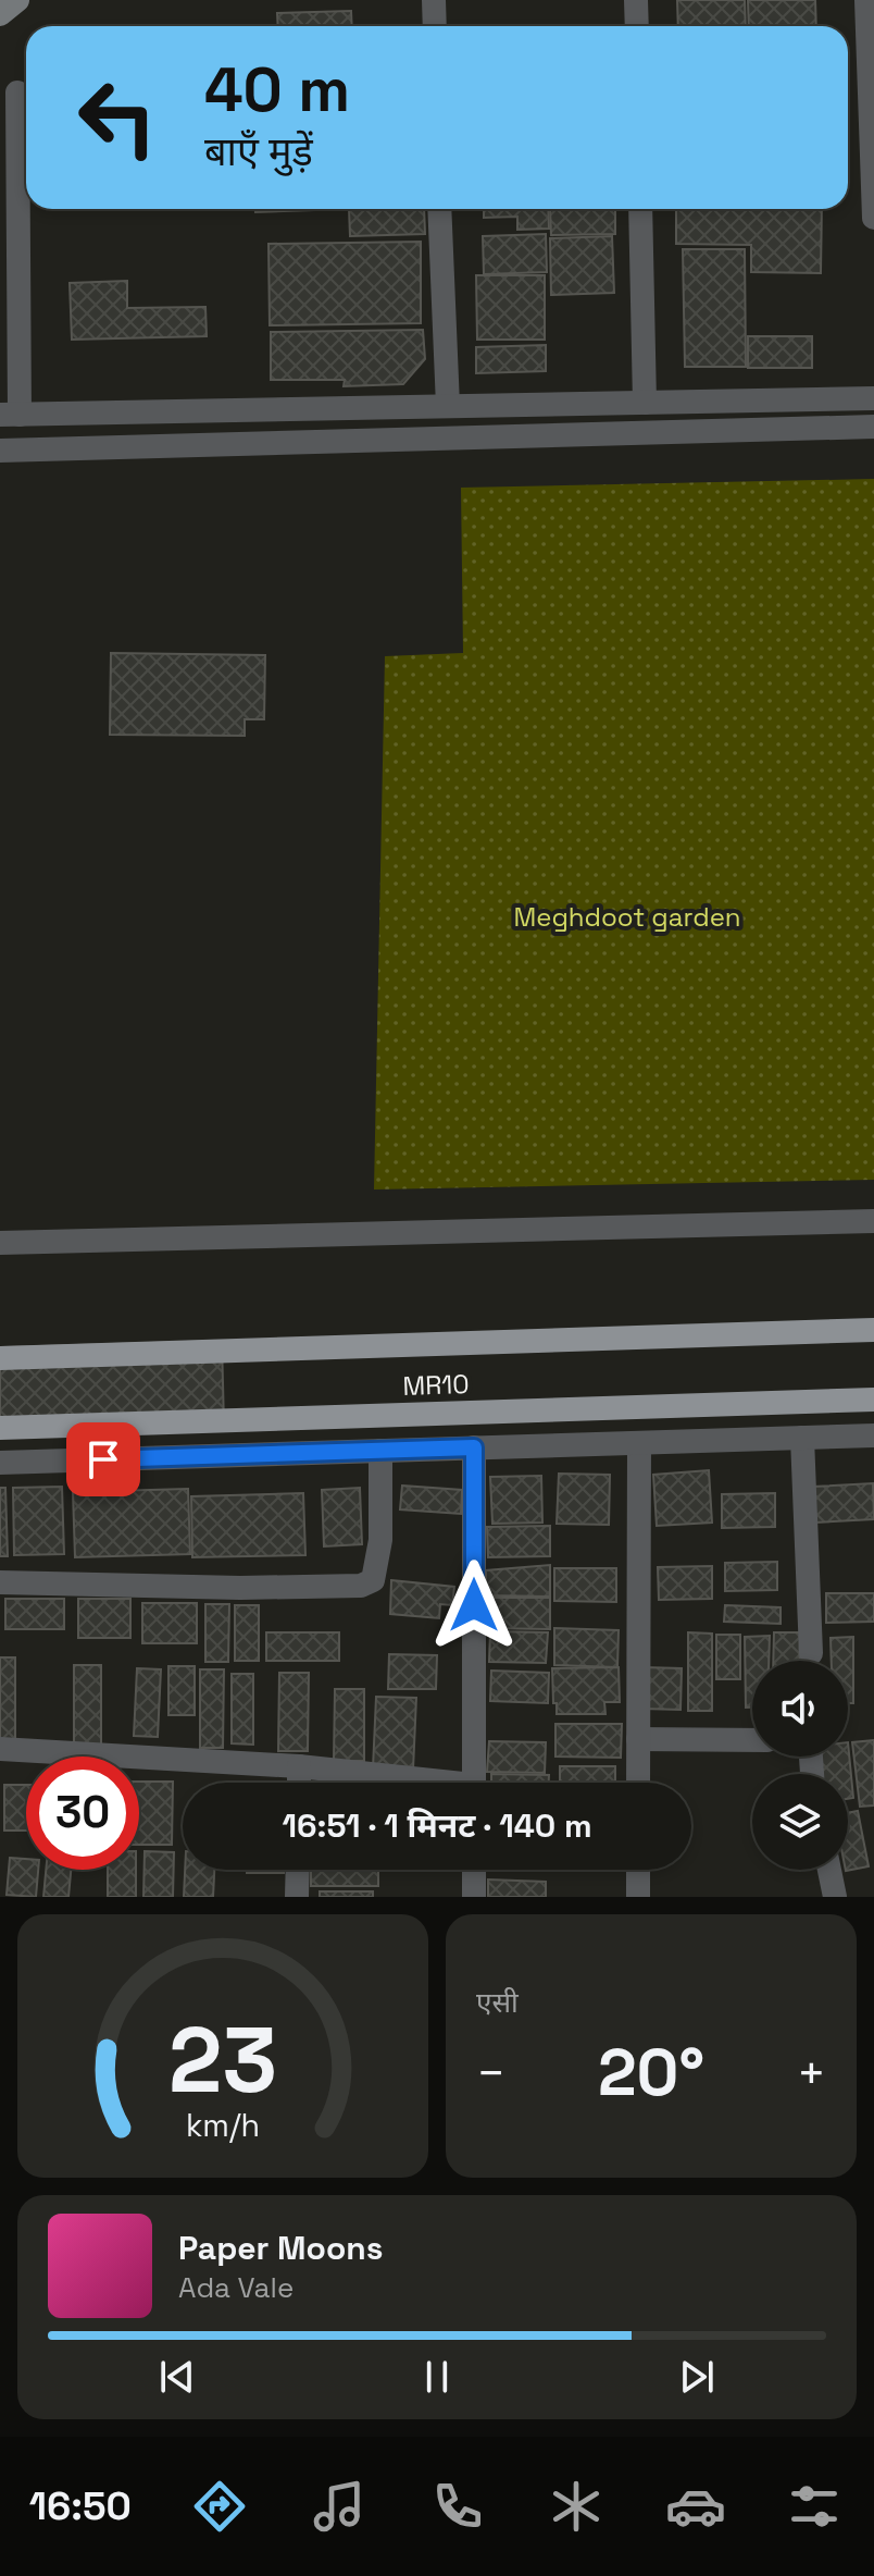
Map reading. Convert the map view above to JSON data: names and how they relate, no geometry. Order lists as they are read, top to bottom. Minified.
{"streets":{"main road":["MR10"]},"parks":["Meghdoot garden"],"page":{"turn":["40 m","बाएँ मुड़ें"],"limit":"30","trip":"16:51 · 1 मिनट · 140 m","tile":"एसी","heat":["−","20°","+"],"song":["Paper Moons","Ada Vale"],"tabs":"16:50","gauge":["23","km/h"]}}
